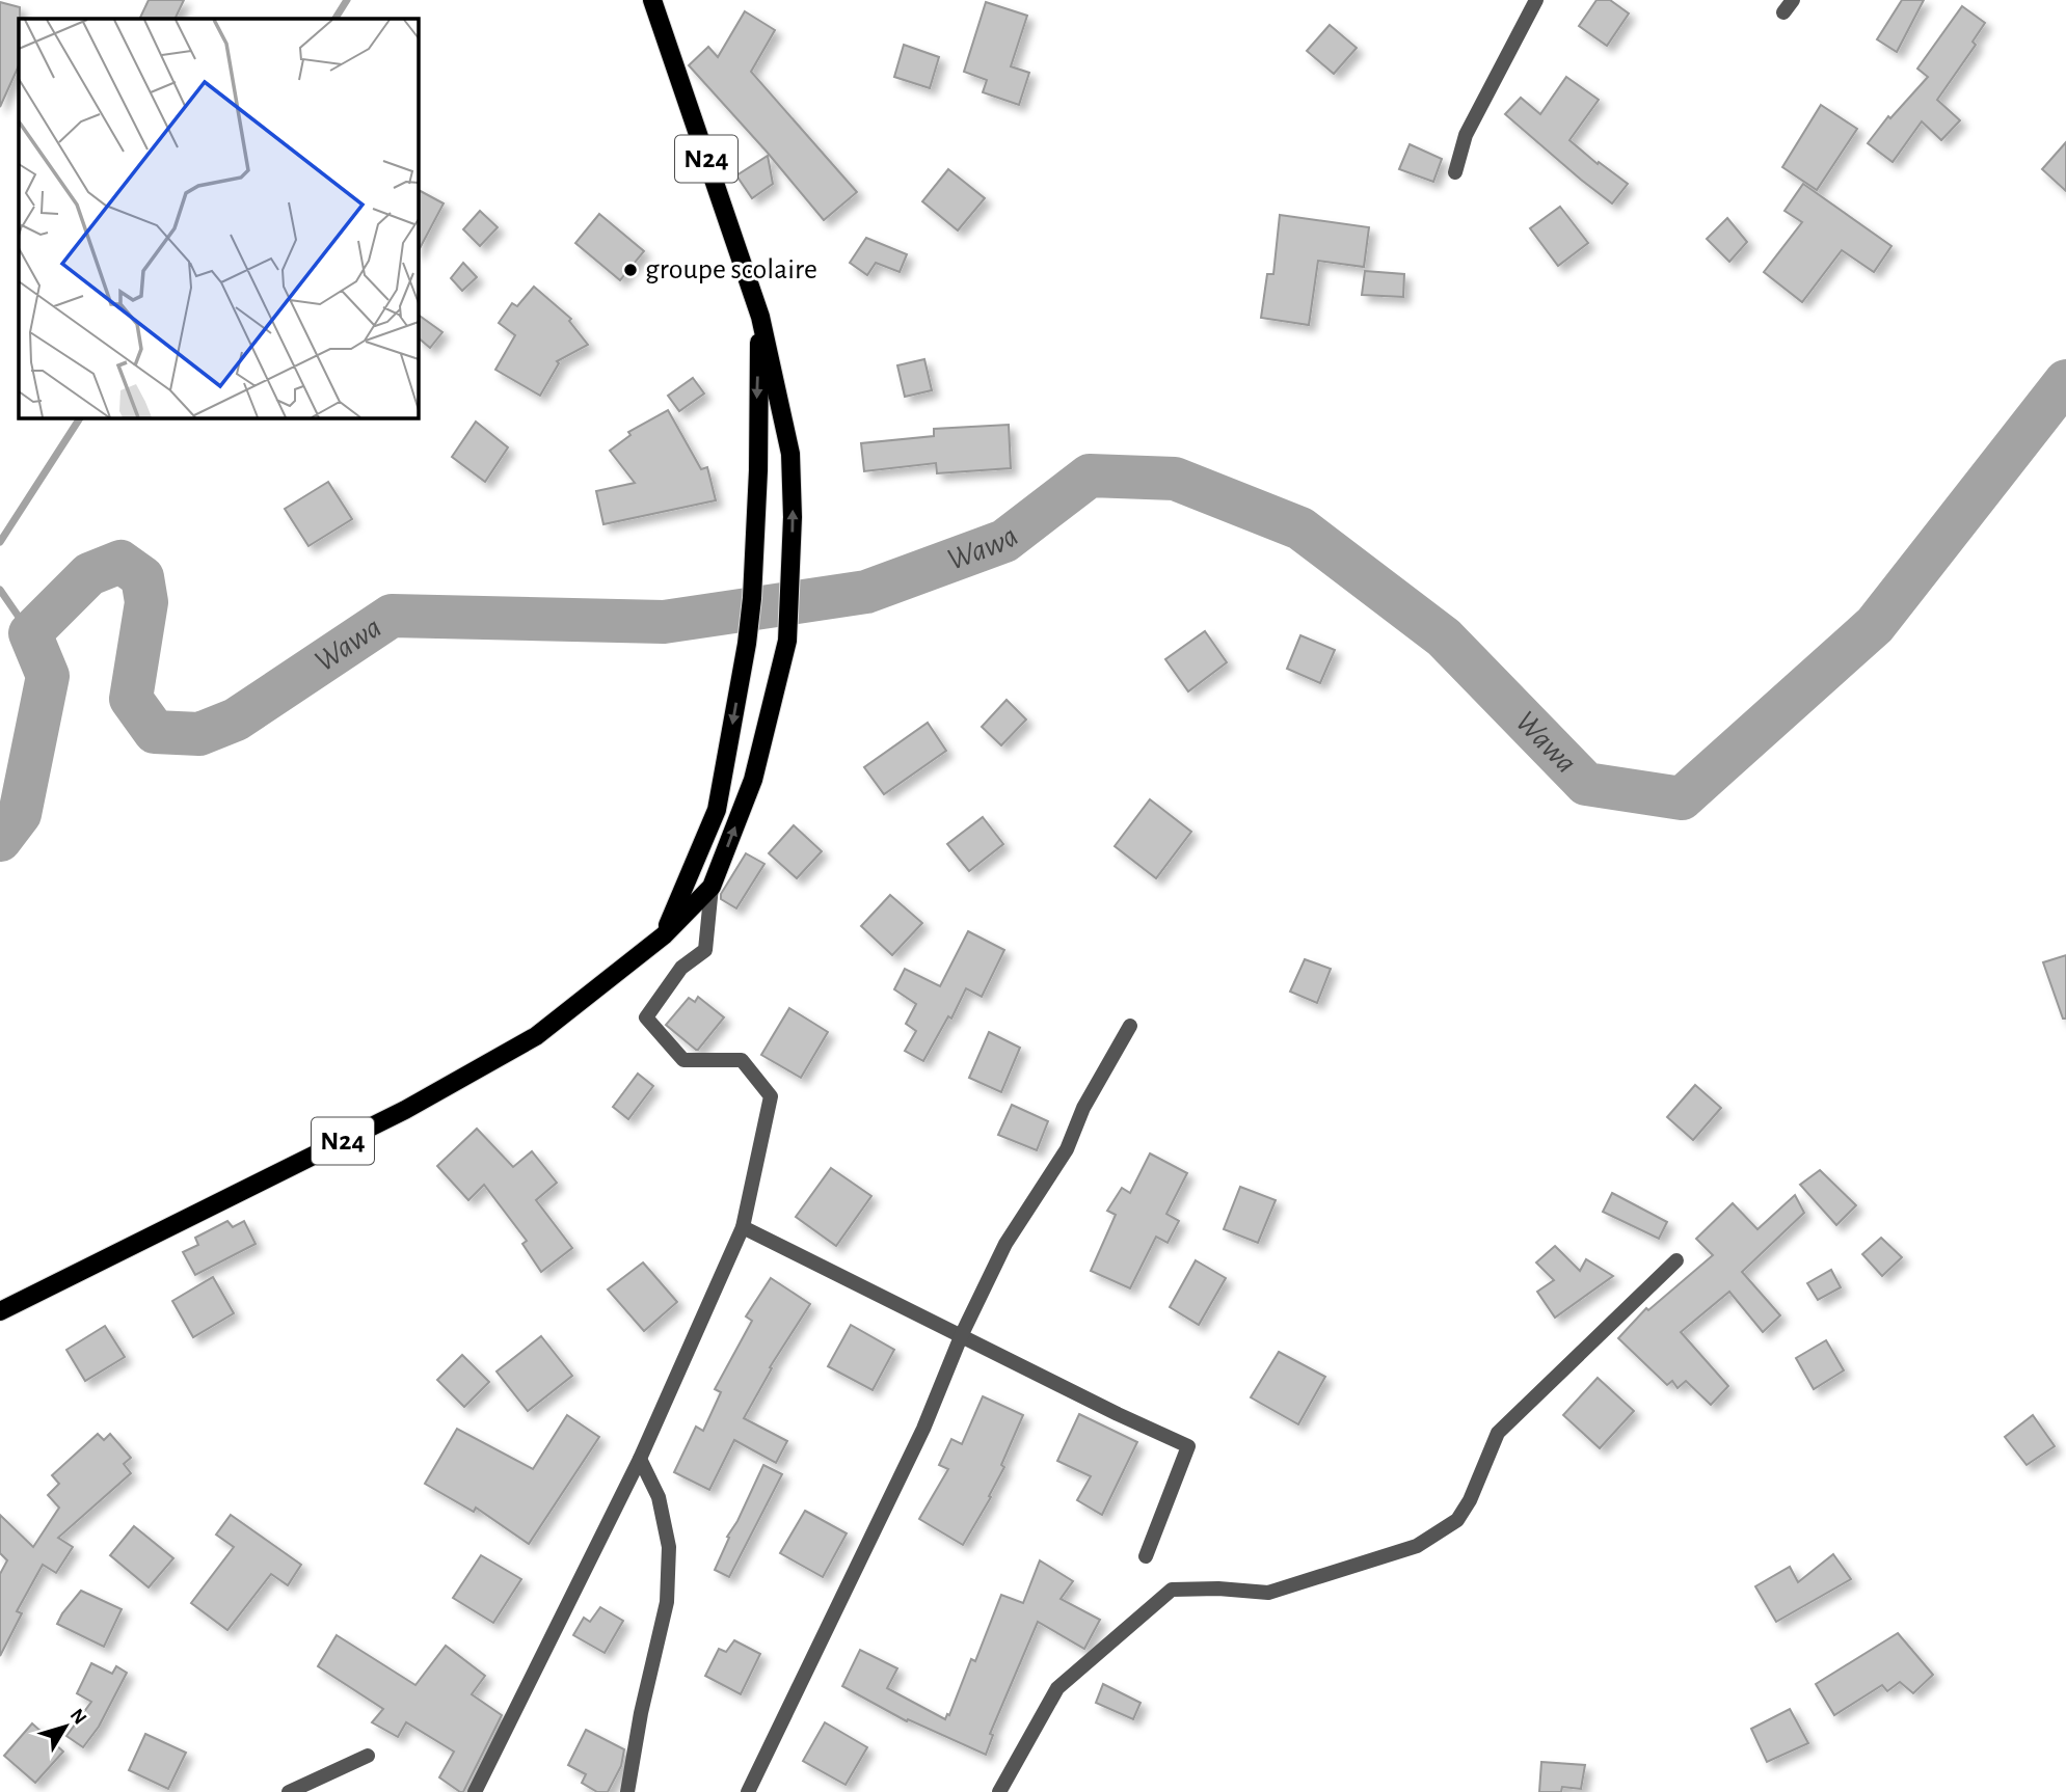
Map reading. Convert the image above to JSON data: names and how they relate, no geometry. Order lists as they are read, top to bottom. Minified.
{"streets":{"main road":["N24"]},"water":["Wawa"],"places":["groupe scolaire"],"north":"top right"}
